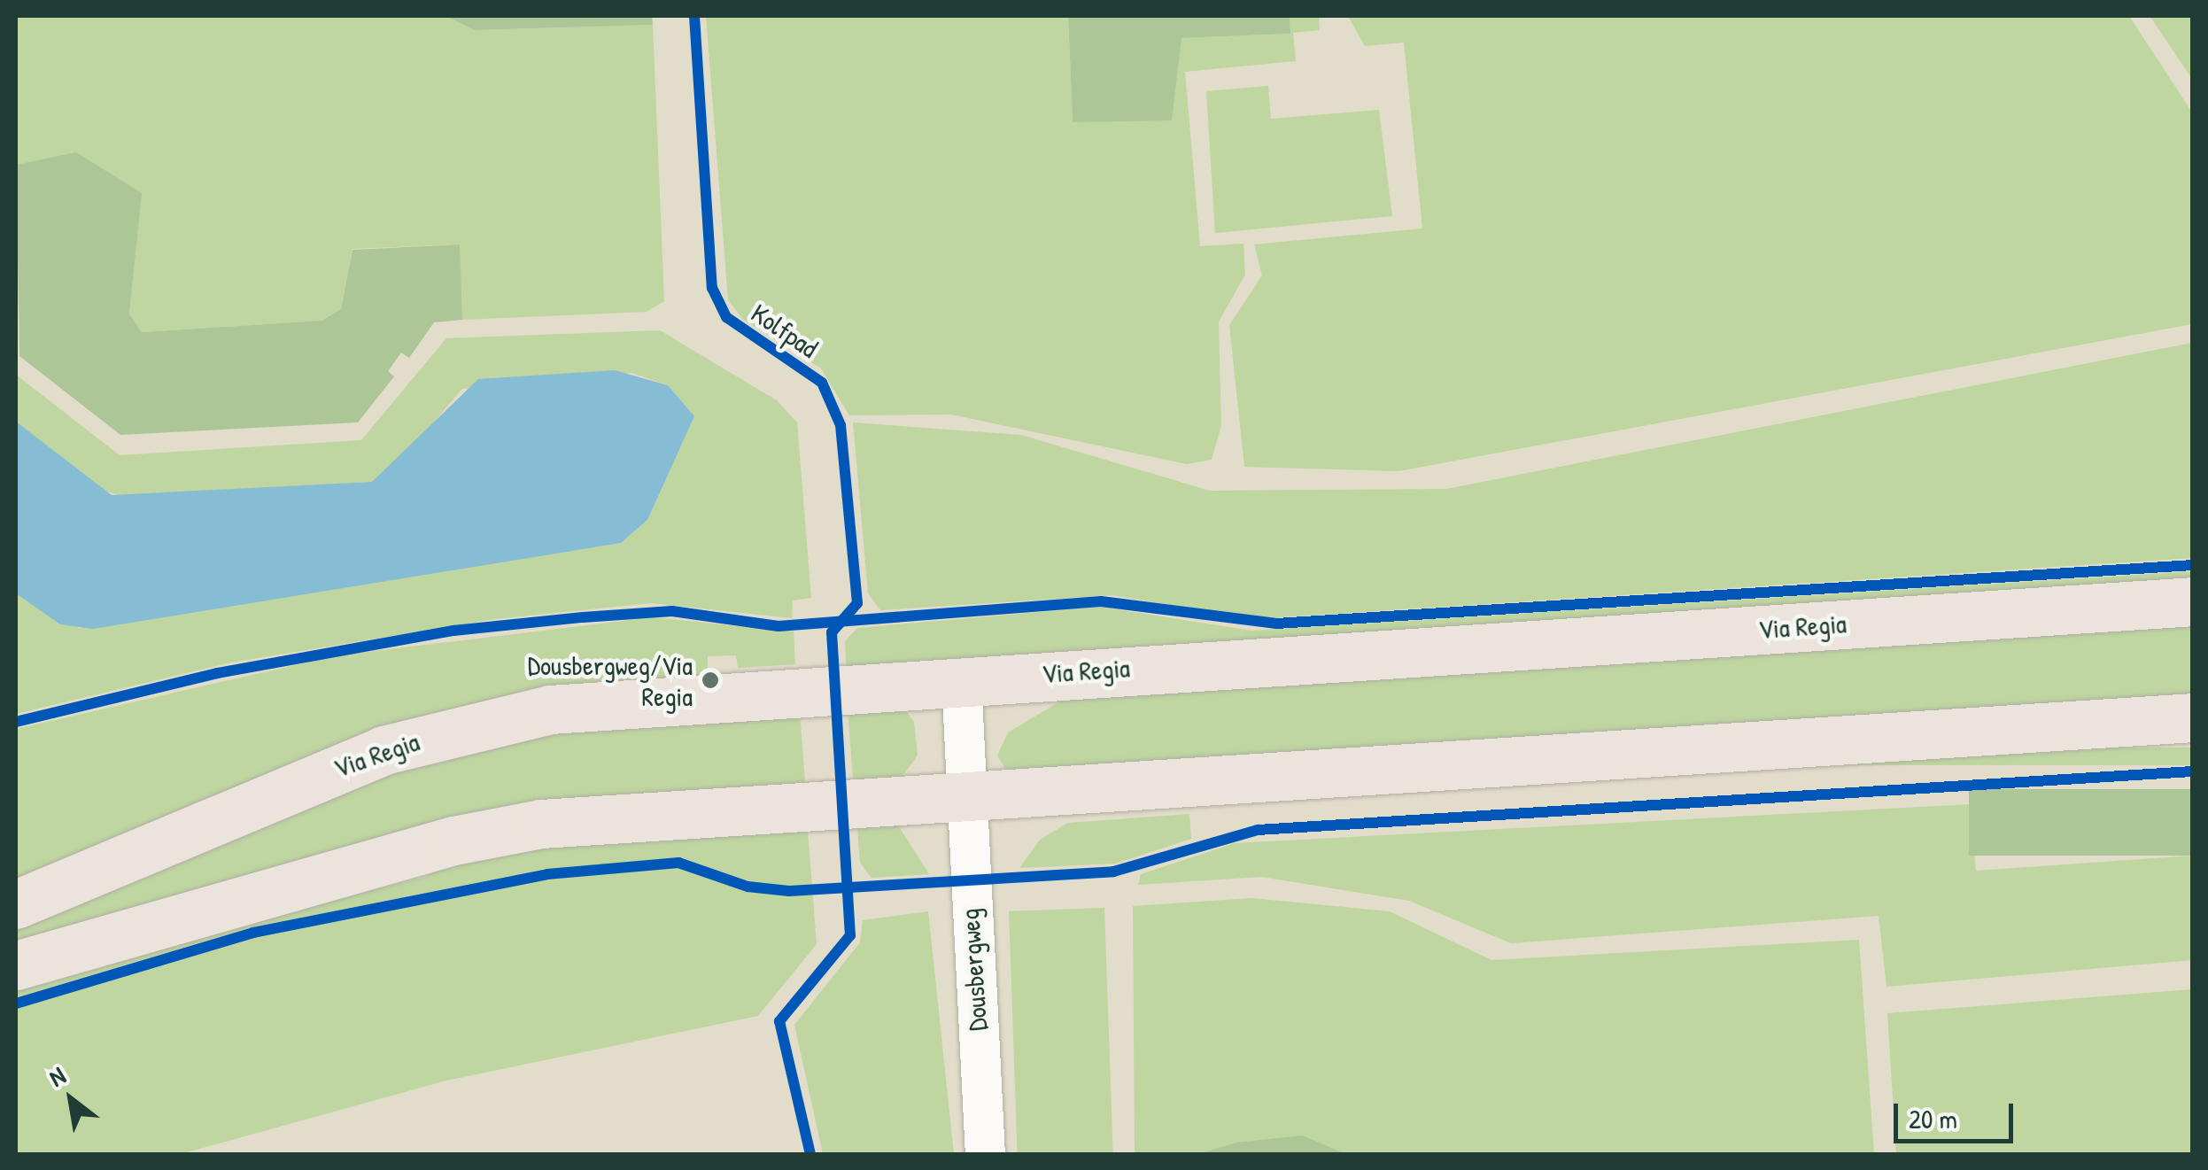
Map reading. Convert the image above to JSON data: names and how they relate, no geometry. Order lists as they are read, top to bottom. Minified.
{"streets":{"main road":["Via Regia"],"street":["Dousbergweg"],"cycle path":["Kolfpad"]},"crossings":[["Via Regia","Dousbergweg"]],"places":["Dousbergweg/Via Regia"],"scale_bar":"20 m","north":"top left"}
